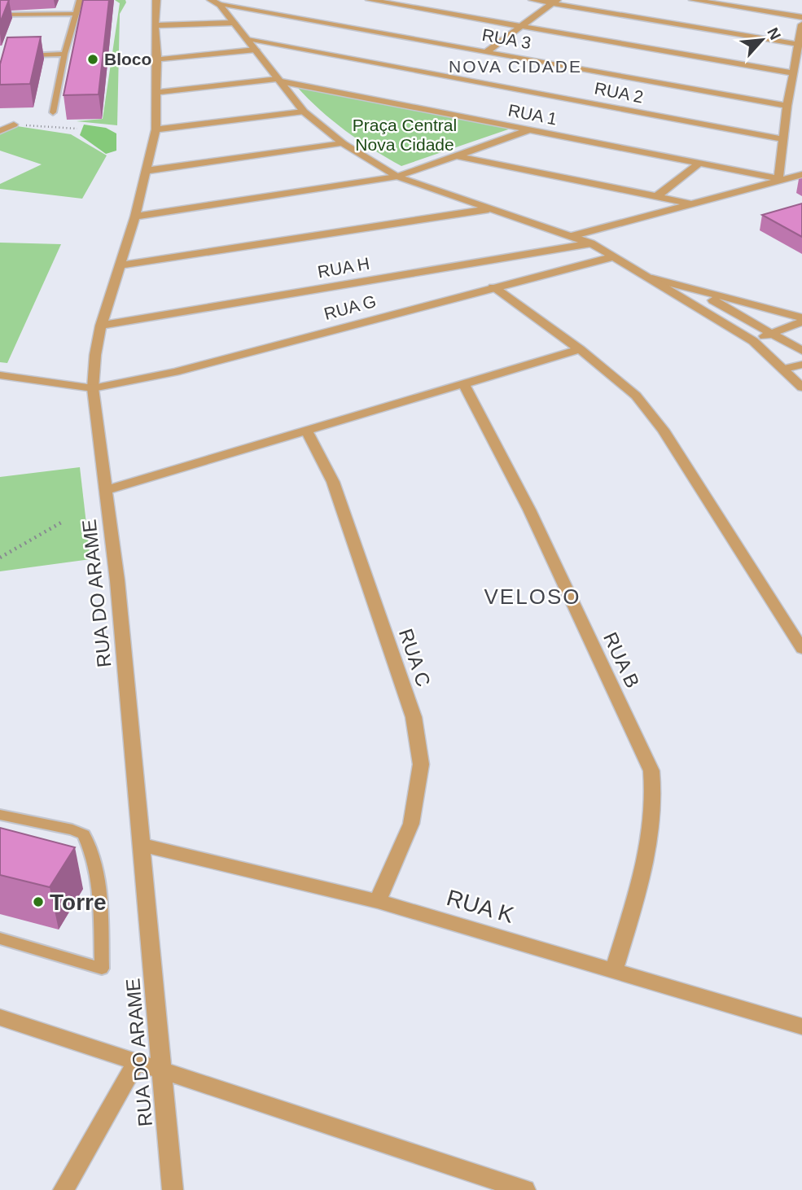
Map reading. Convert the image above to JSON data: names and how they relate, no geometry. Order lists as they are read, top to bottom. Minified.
{"streets":{"street":["RUA 3","RUA 2","RUA 1","RUA H","RUA G","RUA DO ARAME","RUA C","RUA B","RUA K"]},"crossings":[["RUA H","RUA DO ARAME"],["RUA G","RUA DO ARAME"],["RUA DO ARAME","RUA K"],["RUA C","RUA K"],["RUA B","RUA K"]],"districts":["NOVA CIDADE","VELOSO"],"parks":["Praça Central Nova Cidade"],"places":["Bloco","Torre"],"north":"top right"}
